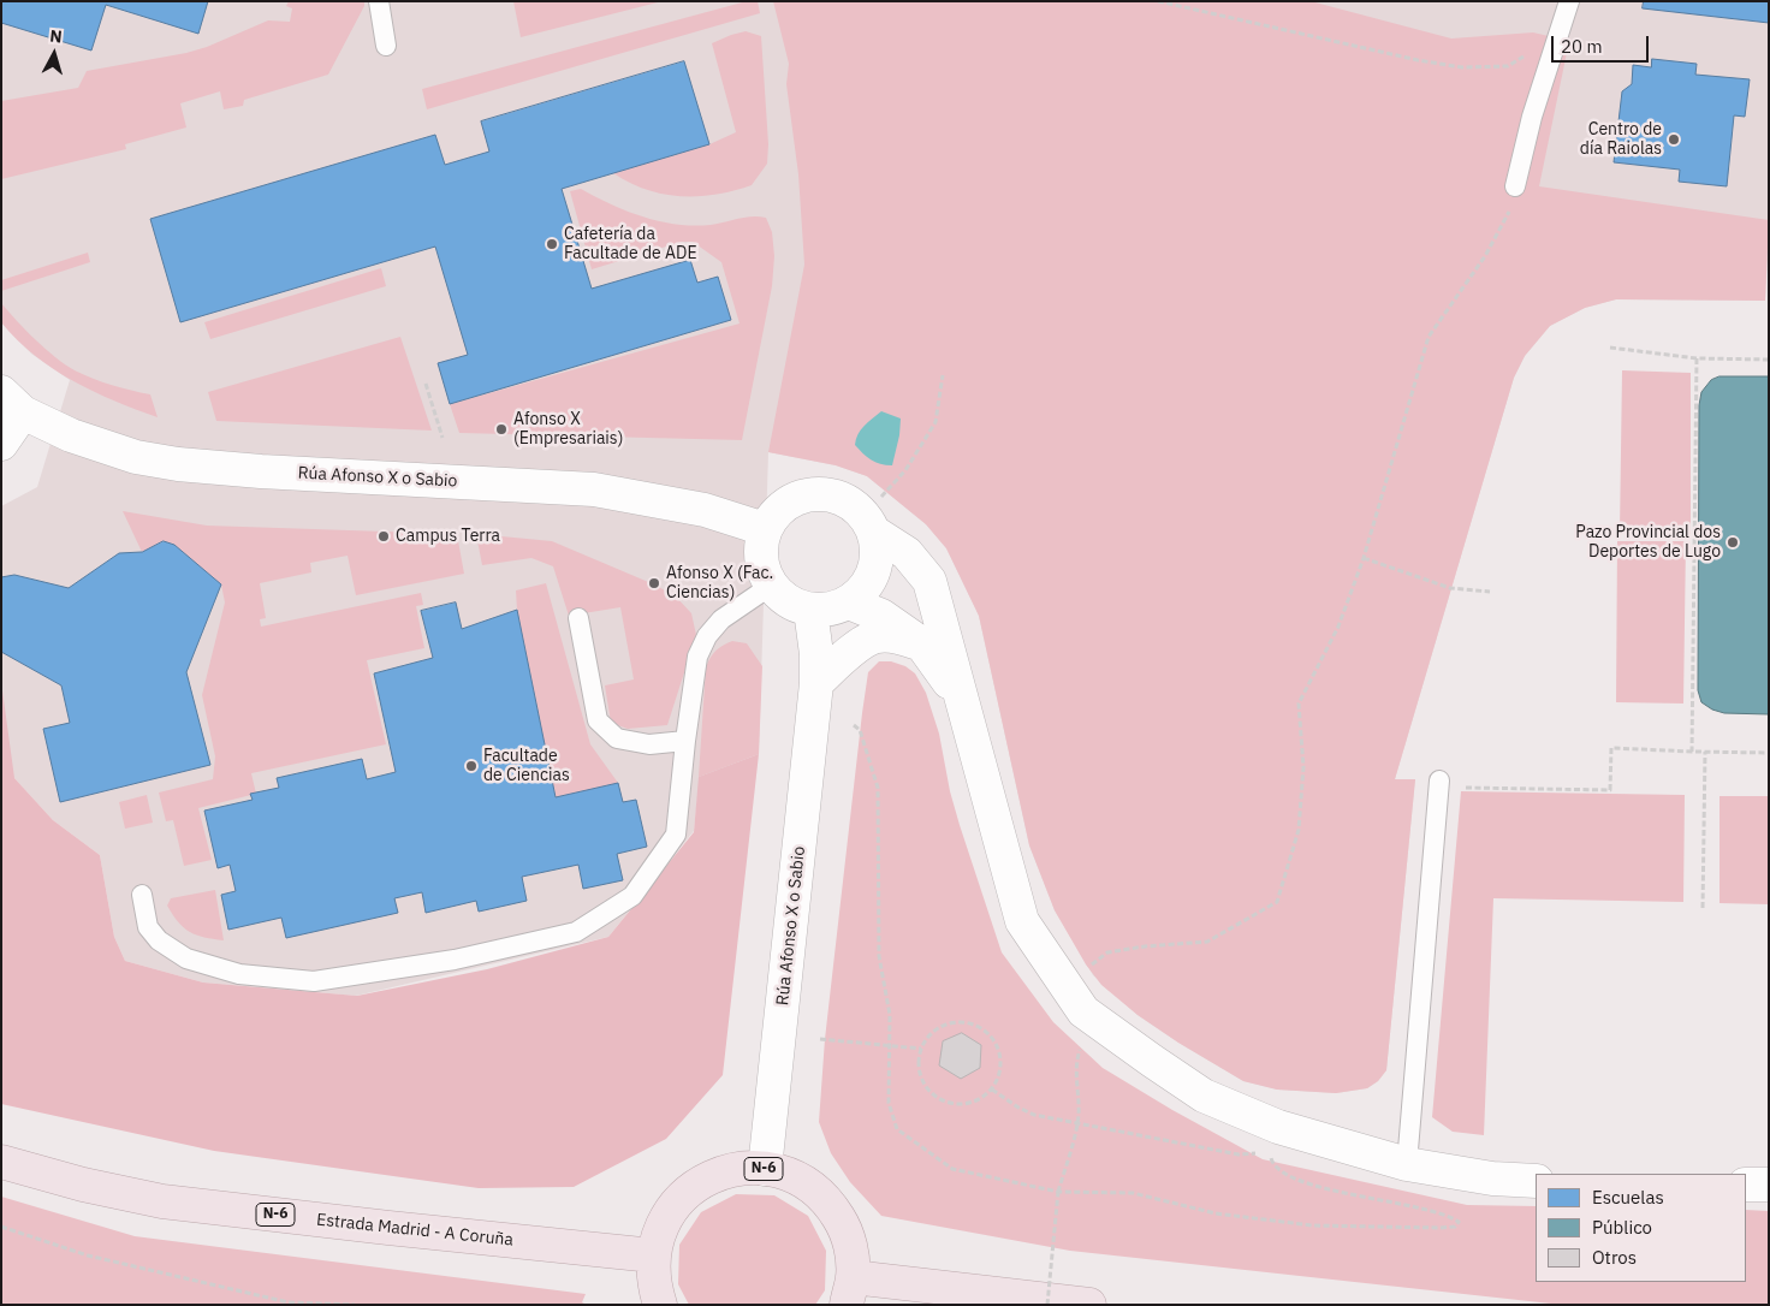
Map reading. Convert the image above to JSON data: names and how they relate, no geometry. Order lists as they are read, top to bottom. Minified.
{"streets":{"highway":["N-6","Estrada Madrid - A Coruña"],"street":["Rúa Afonso X o Sabio"]},"crossings":[["Rúa Afonso X o Sabio","N-6"],["N-6","Estrada Madrid - A Coruña"]],"places":["Centro de día Raiolas","Cafetería da Facultade de ADE","Afonso X (Empresariais)","Campus Terra","Pazo Provincial dos Deportes de Lugo","Afonso X (Fac. Ciencias)","Facultade de Ciencias"],"legend":["Escuelas","Público","Otros"],"scale_bar":"20 m","north":"top"}
